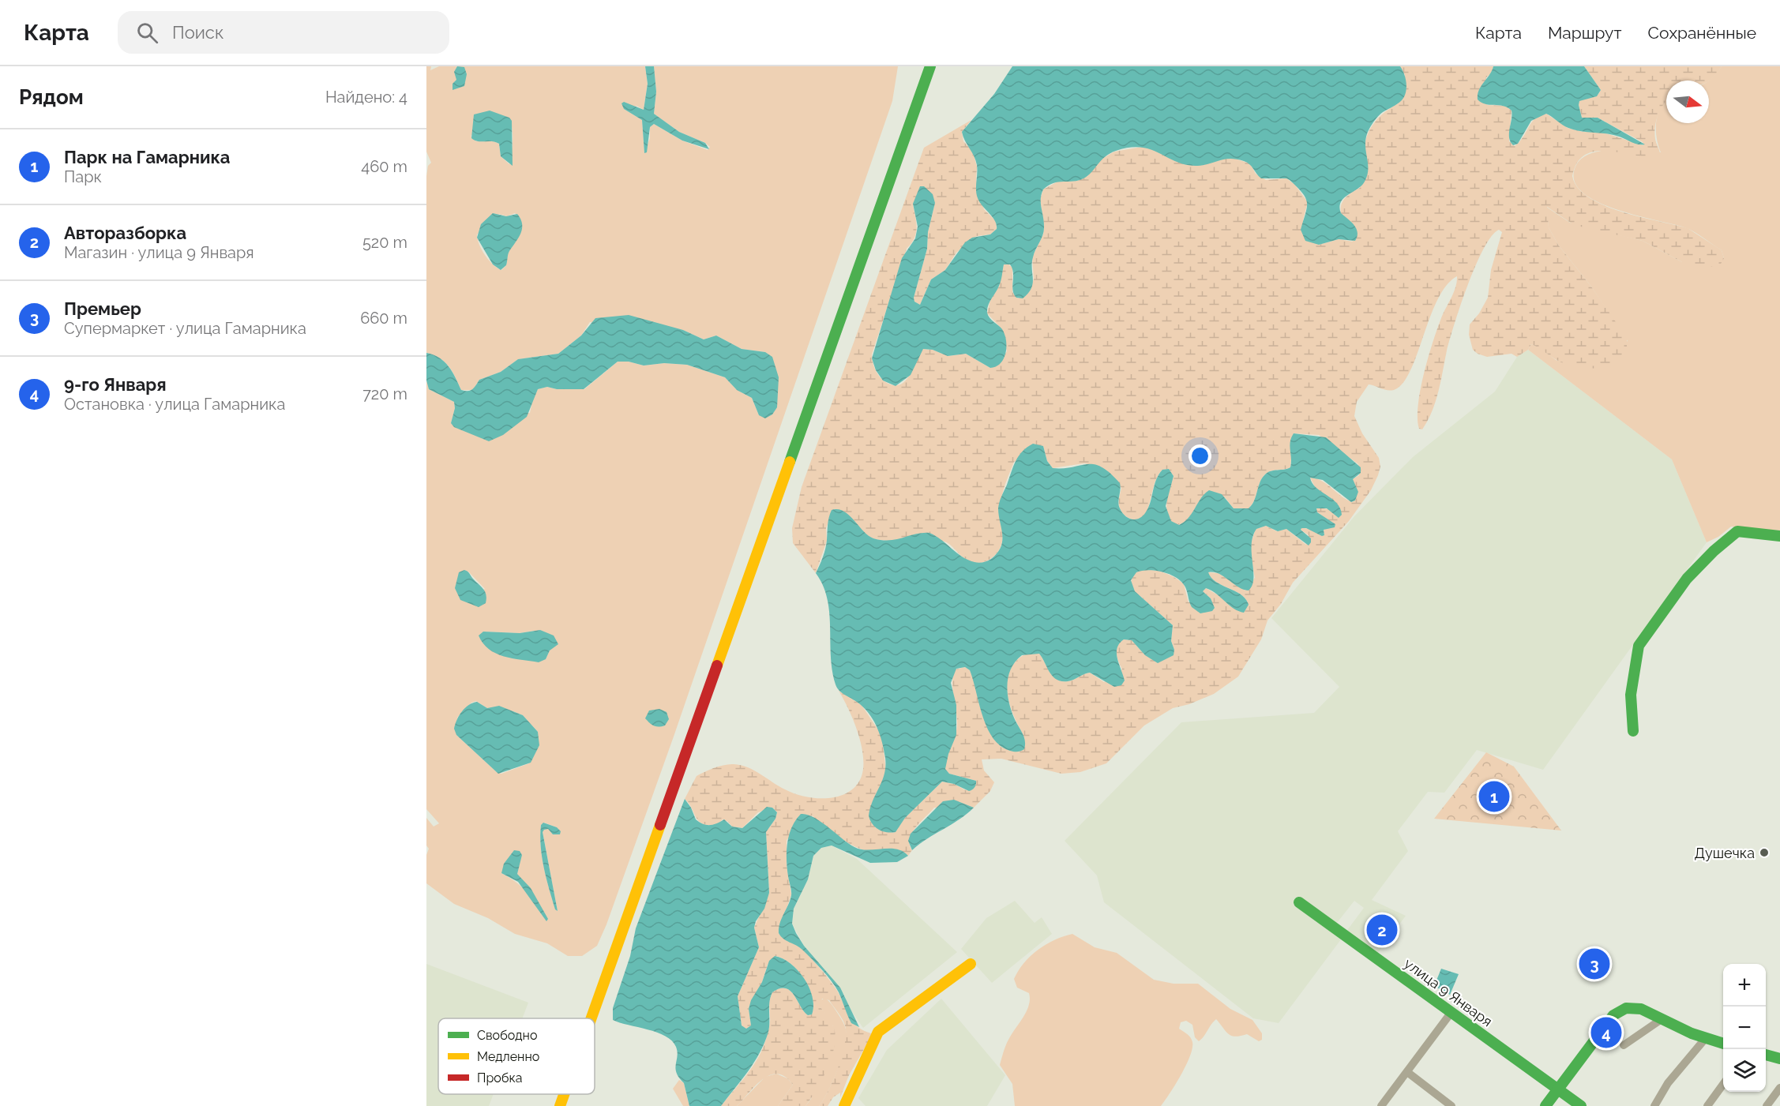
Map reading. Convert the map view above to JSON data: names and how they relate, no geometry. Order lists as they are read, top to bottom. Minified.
{"streets":{"street":["улица 9 Января"]},"places":["Душечка"],"legend":["Свободно","Медленно","Пробка"],"north":"right","page":{"header":"Карта","search":"Поиск","nav":["Карта","Маршрут","Сохранённые"],"heading":["Рядом","Найдено: 4"],"list":[{"mark":"1","name":"Парк на Гамарника","note":"Парк","value":"460 m"},{"mark":"2","name":"Авторазборка","note":"Магазин · улица 9 Января","value":"520 m"},{"mark":"3","name":"Премьер","note":"Супермаркет · улица Гамарника","value":"660 m"},{"mark":"4","name":"9-го Января","note":"Остановка · улица Гамарника","value":"720 m"}],"pins":["1","2","3","4"],"map_buttons":["+","−"]}}
